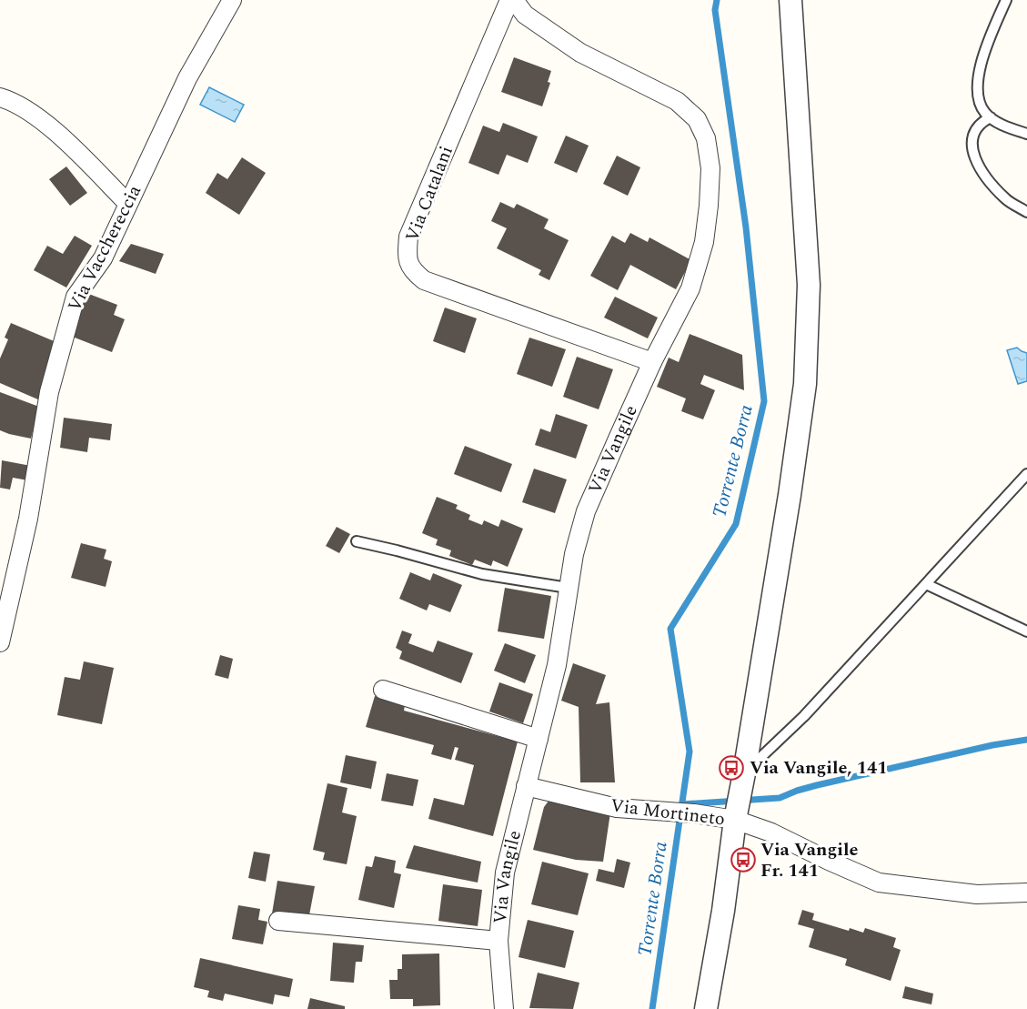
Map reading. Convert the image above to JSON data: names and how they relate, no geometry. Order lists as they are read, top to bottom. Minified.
{"streets":{"street":["Via Catalani","Via Vacchereccia","Via Vangile","Via Mortineto"]},"crossings":[["Via Catalani","Via Vangile"],["Via Vangile","Via Mortineto"]],"water":["Torrente Borra"],"places":{"bus stop":["Via Vangile, 141","Via Vangile Fr. 141"]}}
